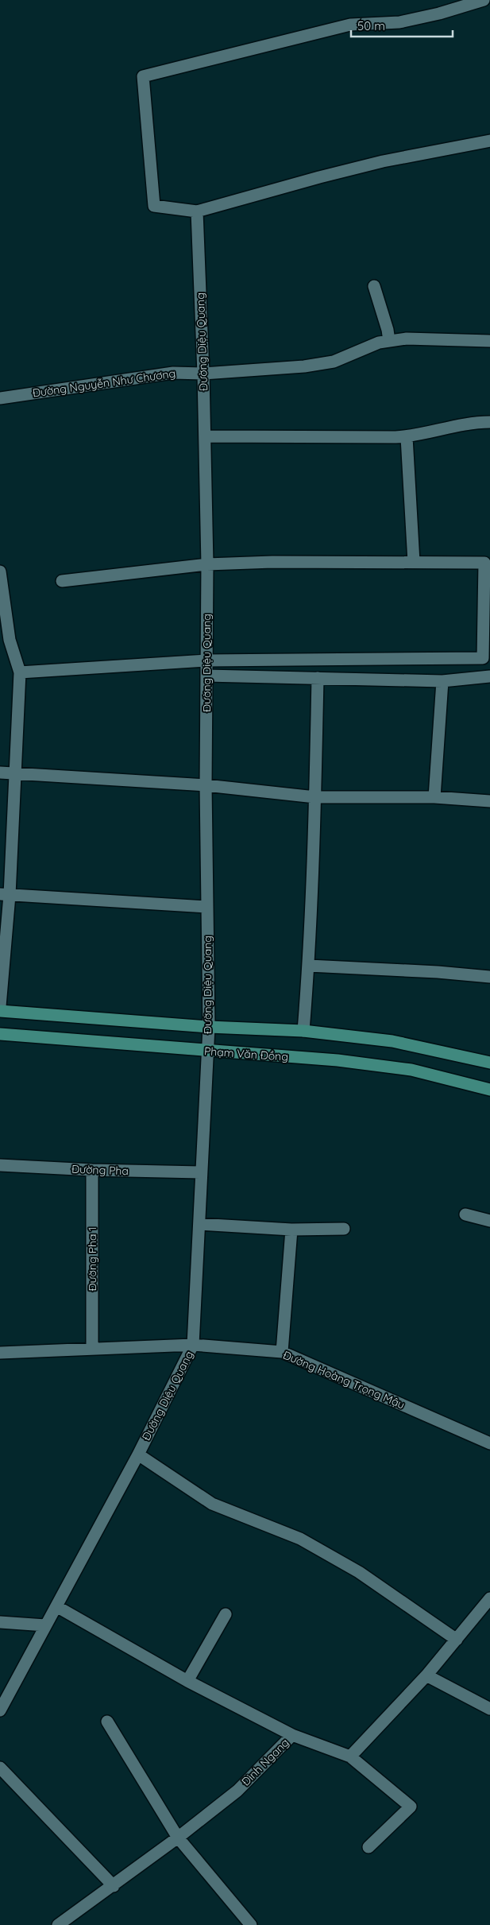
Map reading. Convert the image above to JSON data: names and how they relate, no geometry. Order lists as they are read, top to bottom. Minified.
{"streets":{"main road":["Phạm Văn Đồng"],"street":["Đường Diệu Quang","Đường Nguyễn Như Chương","Đường Pha","Đường Pha 1","Đường Hoàng Trọng Mậu","Đình Ngang"]},"crossings":[["Đường Diệu Quang","Đường Nguyễn Như Chương"],["Đường Diệu Quang","Phạm Văn Đồng"],["Đường Diệu Quang","Đường Pha"],["Đường Diệu Quang","Đường Hoàng Trọng Mậu"],["Đường Pha","Đường Pha 1"],["Đường Pha 1","Đường Hoàng Trọng Mậu"]],"scale_bar":"50 m"}
